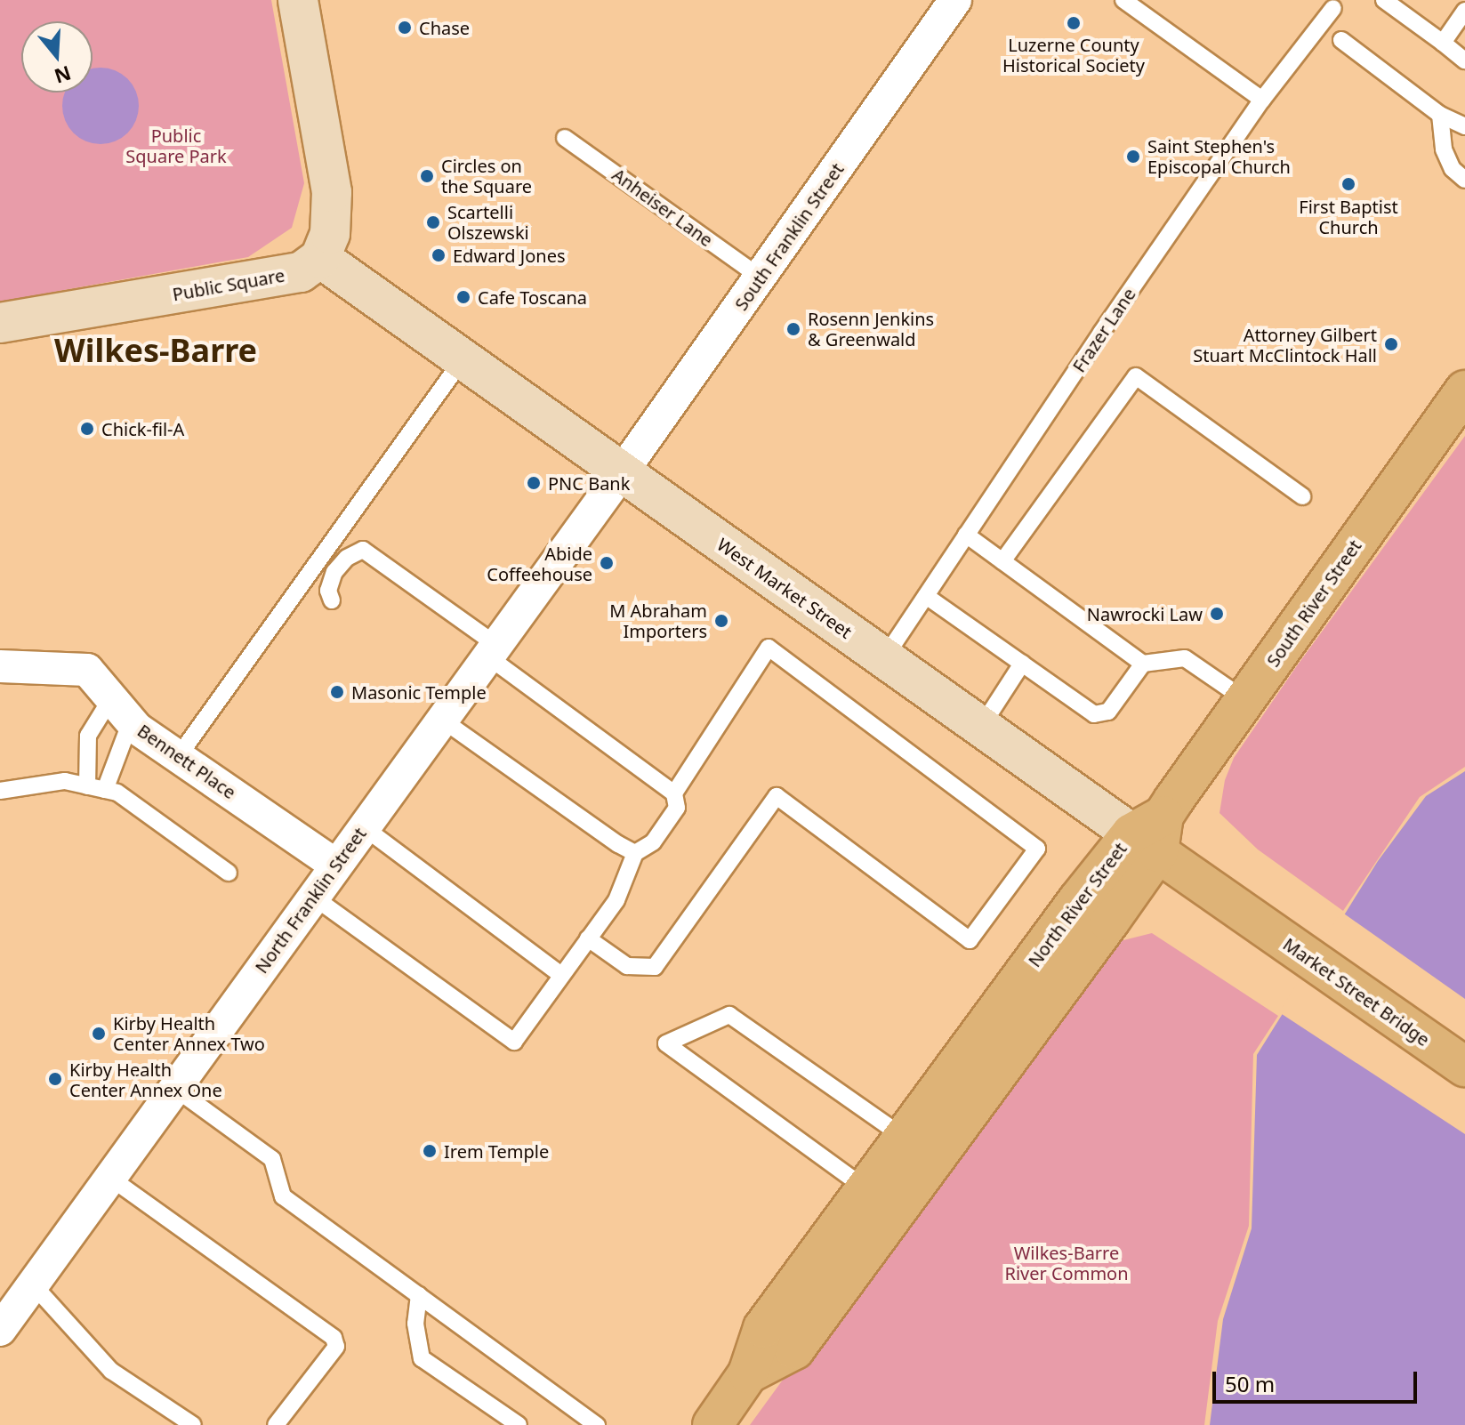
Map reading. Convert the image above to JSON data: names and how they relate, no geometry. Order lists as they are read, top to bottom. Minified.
{"streets":{"main road":["Public Square","West Market Street","South River Street","North River Street","Market Street Bridge"],"street":["South Franklin Street","Bennett Place","North Franklin Street"],"lane":["Anheiser Lane","Frazer Lane"]},"crossings":[["Anheiser Lane","South Franklin Street"],["South Franklin Street","West Market Street"],["South Franklin Street","North Franklin Street"],["Public Square","West Market Street"],["Frazer Lane","West Market Street"],["West Market Street","South River Street"],["West Market Street","North Franklin Street"],["West Market Street","North River Street"],["West Market Street","Market Street Bridge"],["South River Street","North River Street"],["Bennett Place","North Franklin Street"]],"districts":["Wilkes-Barre"],"parks":["Public Square Park","Wilkes-Barre River Common"],"places":["Luzerne County Historical Society","Chase","Saint Stephen's Episcopal Church","Circles on the Square","First Baptist Church","Scartelli Olszewski","Edward Jones","Cafe Toscana","Rosenn Jenkins & Greenwald","Attorney Gilbert Stuart McClintock Hall","Chick-fil-A","PNC Bank","Abide Coffeehouse","Nawrocki Law","M Abraham Importers","Masonic Temple","Kirby Health Center Annex Two","Kirby Health Center Annex One","Irem Temple"],"scale_bar":"50 m","north":"bottom"}
